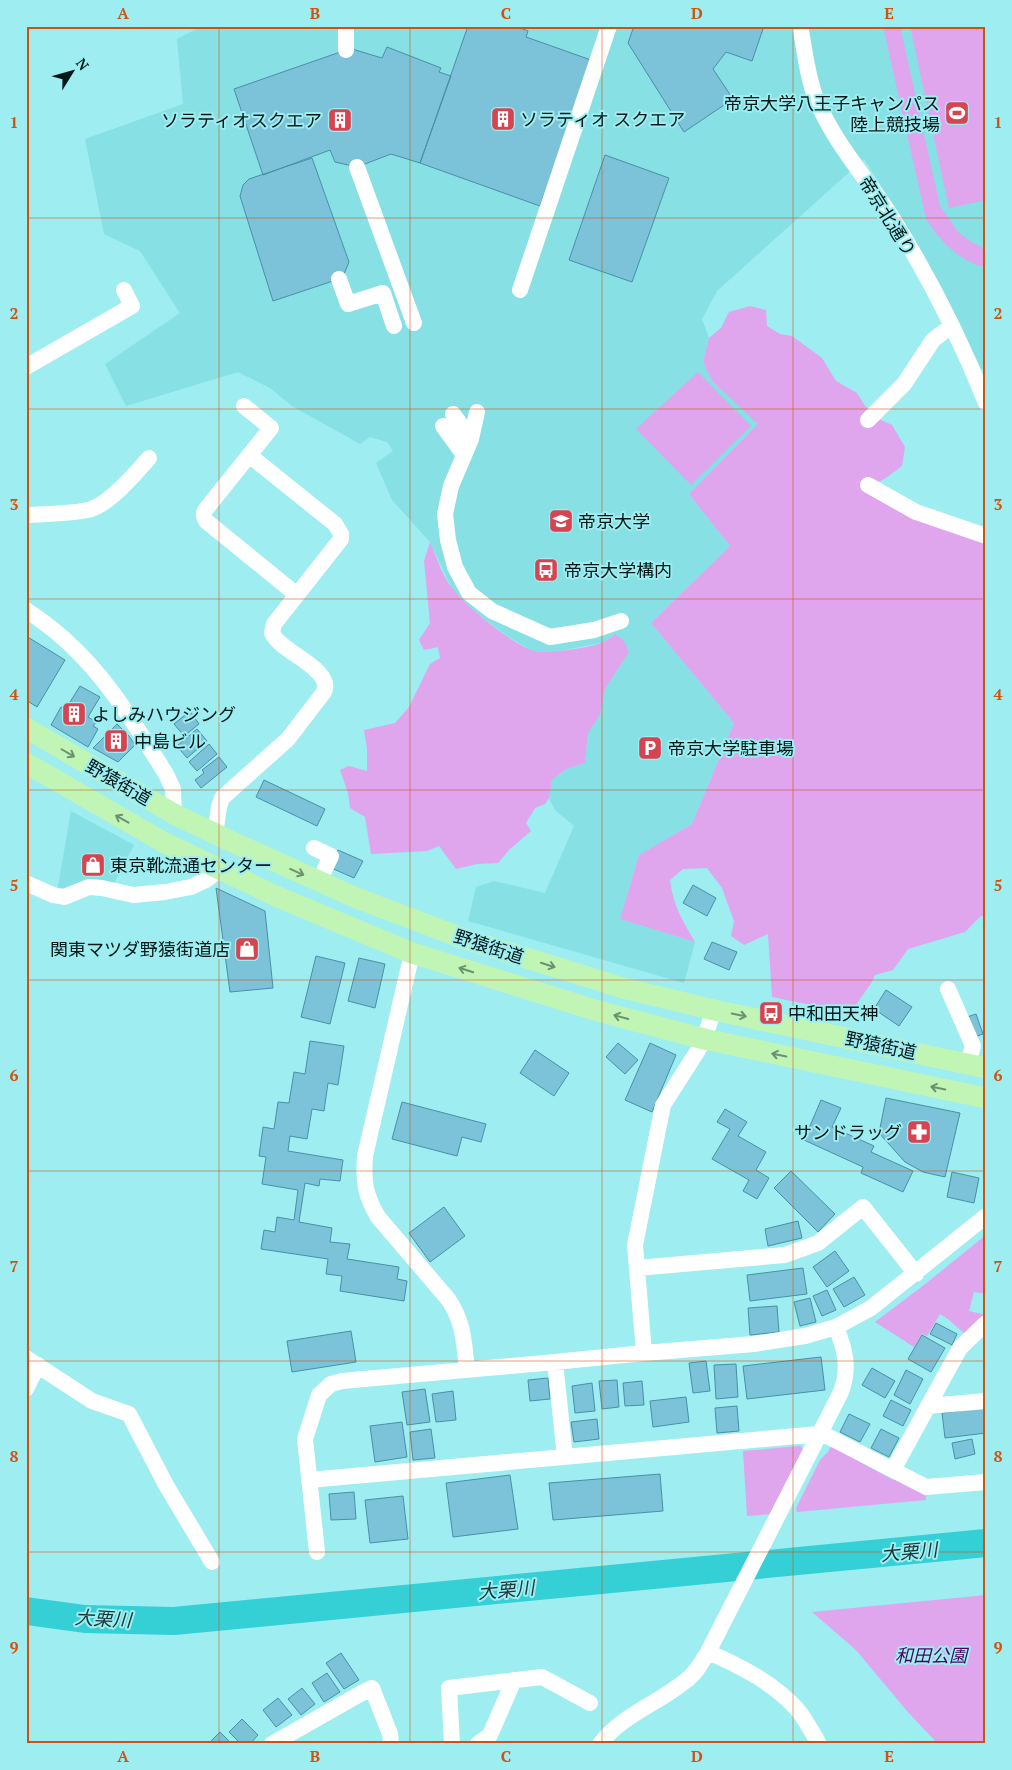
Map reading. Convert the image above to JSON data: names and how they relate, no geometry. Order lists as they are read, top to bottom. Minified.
{"streets":{"main road":["野猿街道"],"street":["帝京北通り"]},"water":["大栗川"],"parks":["和田公園"],"places":{"sports":["帝京大学八王子キャンパス 陸上競技場"],"building":["ソラティオ スクエア","ソラティオスクエア","よしみハウジング","中島ビル"],"school or university":["帝京大学"],"bus stop":["帝京大学構内","中和田天神"],"parking":["帝京大学駐車場"],"shop":["東京靴流通センター","関東マツダ野猿街道店"],"pharmacy":["サンドラッグ"]},"north":"top right","grid":{"columns":["A","B","C","D","E"],"rows":["1","2","3","4","5","6","7","8","9"]}}
